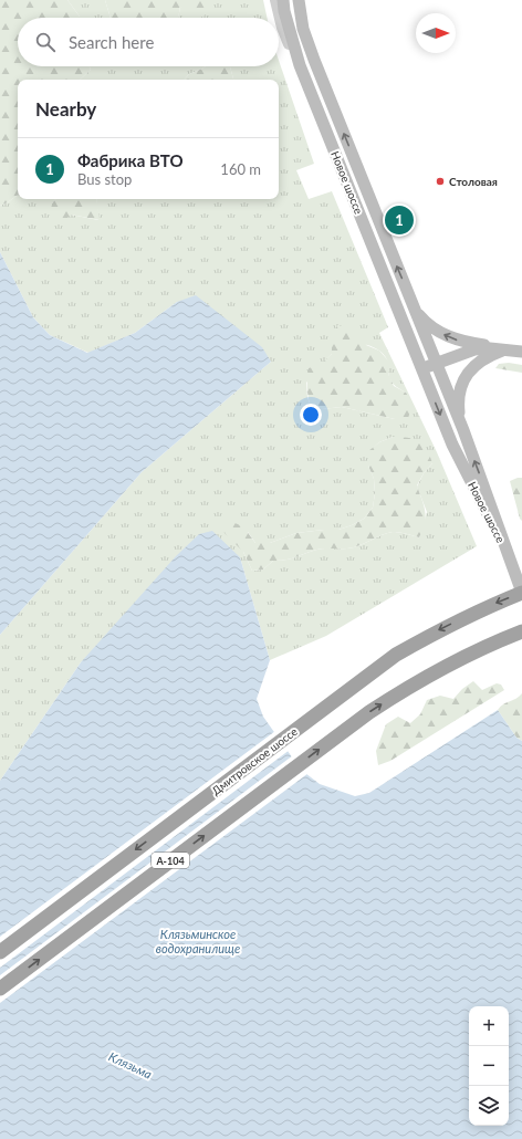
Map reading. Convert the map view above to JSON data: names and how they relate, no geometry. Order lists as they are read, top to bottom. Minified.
{"streets":{"highway":["Дмитровское шоссе","А-104"],"main road":["Новое шоссе"]},"crossings":[["Новое шоссе","А-104"],["Дмитровское шоссе","А-104"]],"water":["Клязьминское водохранилище","Клязьма"],"places":["Столовая"],"north":"right","page":{"search":"Search here","heading":"Nearby","list":[{"mark":"1","name":"Фабрика ВТО","note":"Bus stop","value":"160 m"}],"pins":"1","map_buttons":["+","−"]}}
